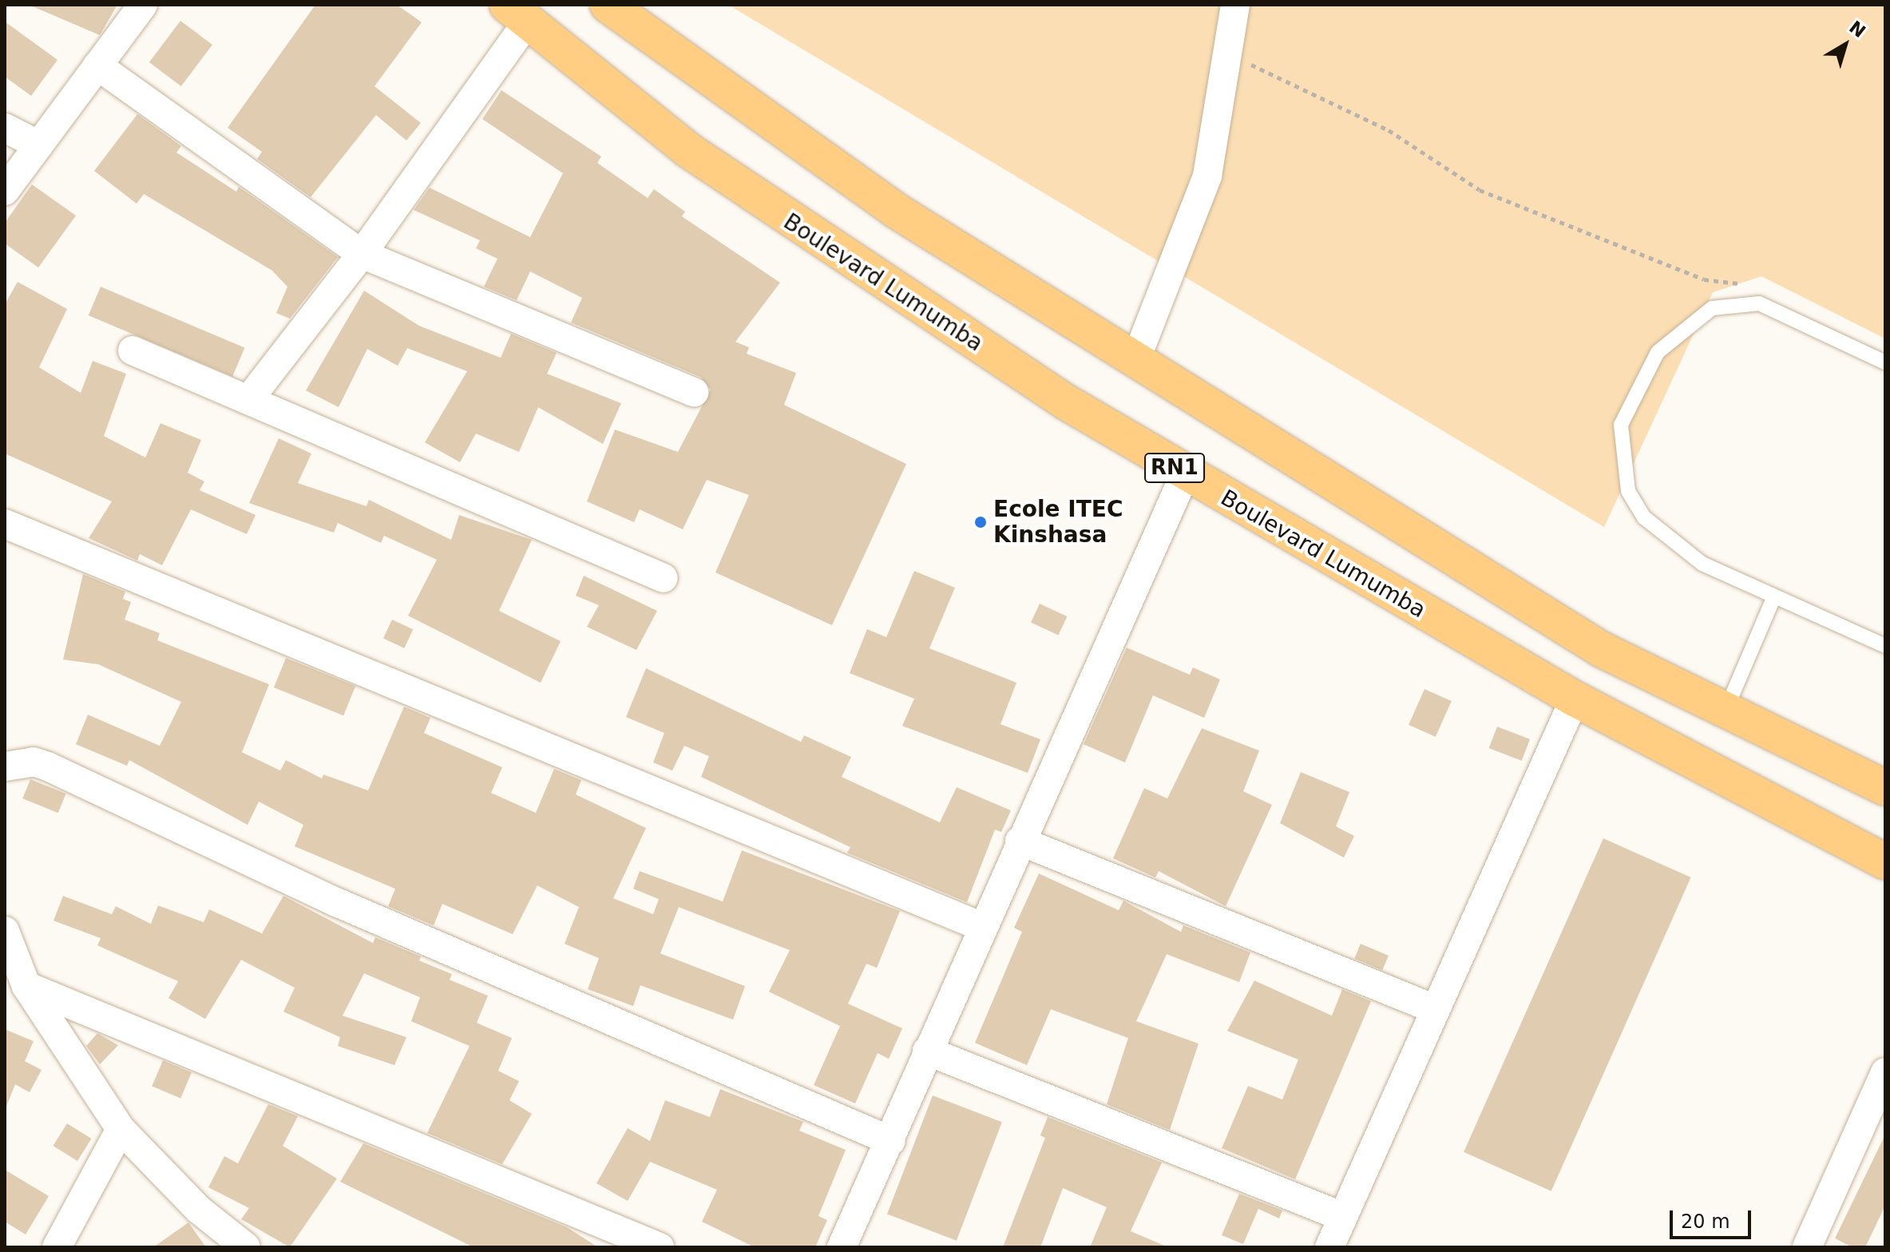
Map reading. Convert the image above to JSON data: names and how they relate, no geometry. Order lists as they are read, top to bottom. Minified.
{"streets":{"highway":["Boulevard Lumumba","RN1"]},"places":["Ecole ITEC Kinshasa"],"scale_bar":"20 m","north":"top right"}
